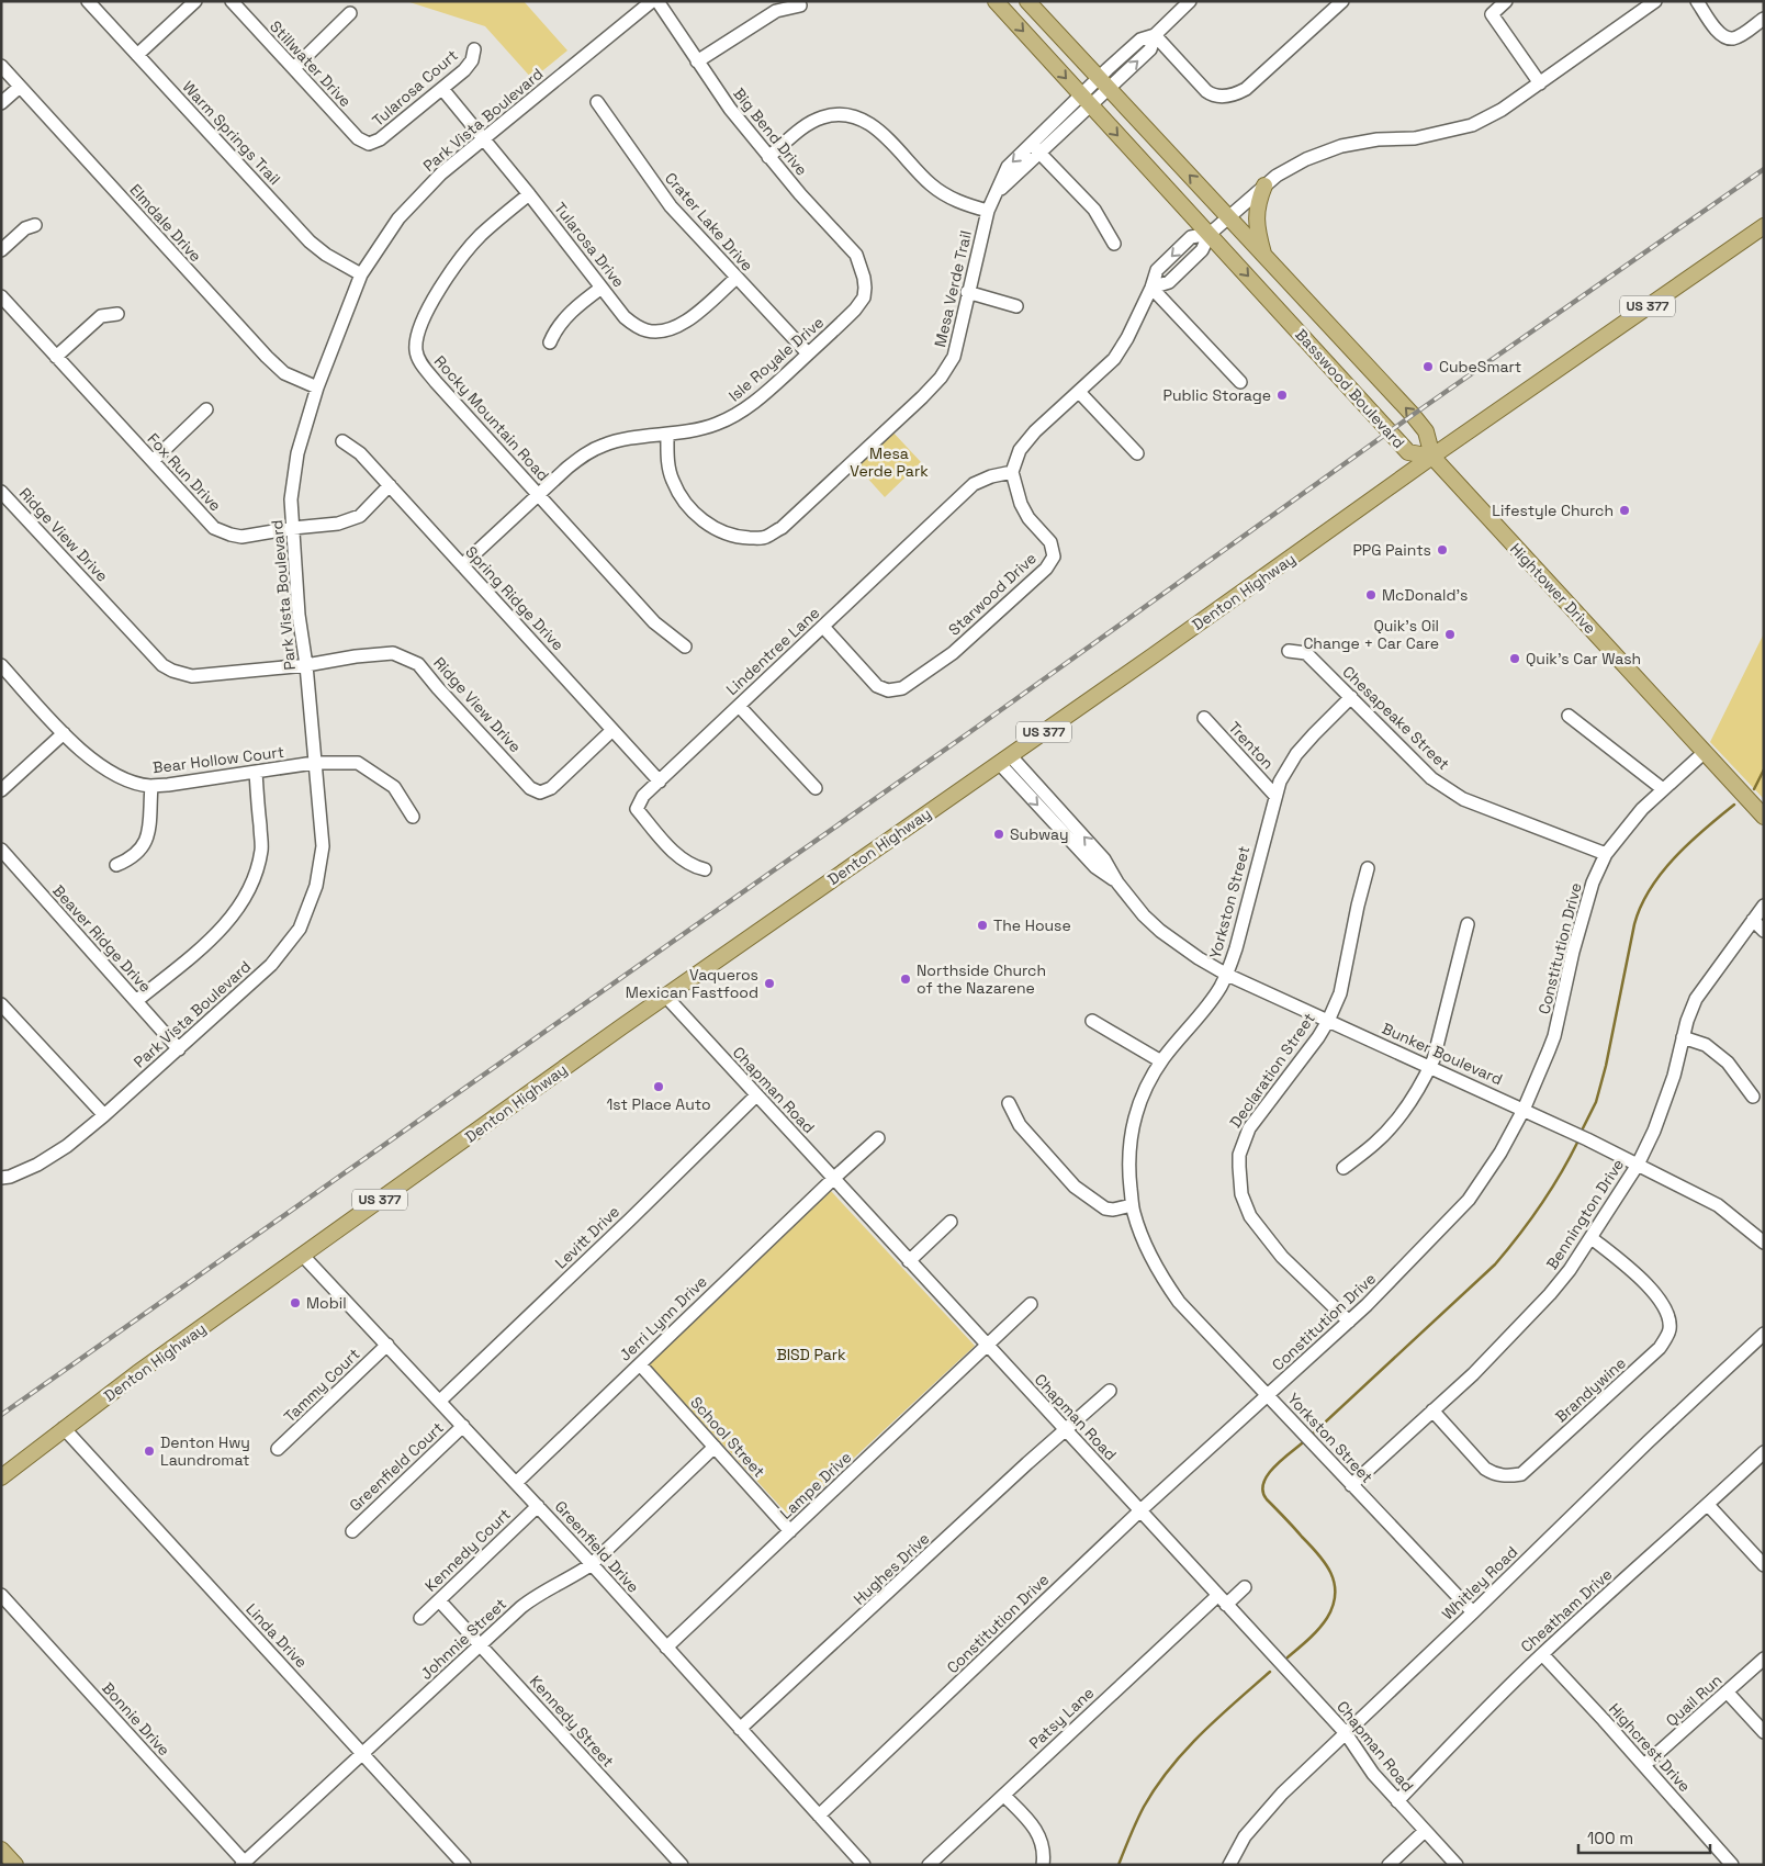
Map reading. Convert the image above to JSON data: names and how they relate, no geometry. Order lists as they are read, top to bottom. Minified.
{"streets":{"main road":["US 377","Basswood Boulevard","Hightower Drive","Denton Highway"],"street":["Stillwater Drive","Tularosa Court","Park Vista Boulevard","Big Bend Drive","Warm Springs Trail","Crater Lake Drive","Elmdale Drive","Tularosa Drive","Mesa Verde Trail","Isle Royale Drive","Rocky Mountain Road","Fox Run Drive","Ridge View Drive","Starwood Drive","Spring Ridge Drive","Lindentree Lane","Chesapeake Street","Trenton","Bear Hollow Court","Yorkston Street","Beaver Ridge Drive","Constitution Drive","Bunker Boulevard","Declaration Street","Chapman Road","Bennington Drive","Levitt Drive","Jerri Lynn Drive","Tammy Court","Brandywine","School Street","Greenfield Court","Lampe Drive","Greenfield Drive","Kennedy Court","Hughes Drive","Whitley Road","Cheatham Drive","Linda Drive","Johnnie Street","Quail Run","Patsy Lane","Bonnie Drive","Kennedy Street","Highcrest Drive"]},"crossings":[["Stillwater Drive","Tularosa Court"],["Tularosa Court","Tularosa Drive"],["Park Vista Boulevard","Warm Springs Trail"],["Park Vista Boulevard","Elmdale Drive"],["Park Vista Boulevard","Tularosa Drive"],["Park Vista Boulevard","Fox Run Drive"],["Park Vista Boulevard","Ridge View Drive"],["Park Vista Boulevard","Bear Hollow Court"],["Park Vista Boulevard","Beaver Ridge Drive"],["Big Bend Drive","Isle Royale Drive"],["Crater Lake Drive","Tularosa Drive"],["Crater Lake Drive","Isle Royale Drive"],["Tularosa Drive","Rocky Mountain Road"],["Mesa Verde Trail","Isle Royale Drive"],["Mesa Verde Trail","Basswood Boulevard"],["Isle Royale Drive","Rocky Mountain Road"],["Isle Royale Drive","Spring Ridge Drive"],["Basswood Boulevard","Hightower Drive"],["Basswood Boulevard","Denton Highway"],["Fox Run Drive","Spring Ridge Drive"],["Ridge View Drive","Spring Ridge Drive"],["Hightower Drive","Denton Highway"],["Hightower Drive","Constitution Drive"],["Denton Highway","Bunker Boulevard"],["Denton Highway","Chapman Road"],["Denton Highway","Greenfield Drive"],["Denton Highway","Linda Drive"],["Starwood Drive","Lindentree Lane"],["Spring Ridge Drive","Lindentree Lane"],["Chesapeake Street","Yorkston Street"],["Chesapeake Street","Constitution Drive"],["Trenton","Yorkston Street"],["Yorkston Street","Constitution Drive"],["Yorkston Street","Bunker Boulevard"],["Yorkston Street","Bennington Drive"],["Yorkston Street","Whitley Road"],["Constitution Drive","Bunker Boulevard"],["Constitution Drive","Declaration Street"],["Constitution Drive","Chapman Road"],["Constitution Drive","Greenfield Drive"],["Bunker Boulevard","Declaration Street"],["Bunker Boulevard","Bennington Drive"],["Chapman Road","Levitt Drive"],["Chapman Road","Jerri Lynn Drive"],["Chapman Road","Lampe Drive"],["Chapman Road","Hughes Drive"],["Chapman Road","Whitley Road"],["Chapman Road","Cheatham Drive"],["Chapman Road","Patsy Lane"],["Bennington Drive","Brandywine"],["Levitt Drive","Greenfield Drive"],["Jerri Lynn Drive","School Street"],["Jerri Lynn Drive","Greenfield Drive"],["Tammy Court","Greenfield Drive"],["School Street","Lampe Drive"],["School Street","Johnnie Street"],["Greenfield Court","Greenfield Drive"],["Lampe Drive","Greenfield Drive"],["Greenfield Drive","Kennedy Court"],["Greenfield Drive","Hughes Drive"],["Greenfield Drive","Johnnie Street"],["Kennedy Court","Kennedy Street"],["Cheatham Drive","Highcrest Drive"],["Linda Drive","Johnnie Street"],["Johnnie Street","Bonnie Drive"],["Johnnie Street","Kennedy Street"],["Quail Run","Highcrest Drive"]],"parks":["Mesa Verde Park","BISD Park"],"places":["CubeSmart","Public Storage","Lifestyle Church","PPG Paints","McDonald's","Quik's Oil Change + Car Care","Quik's Car Wash","Subway","The House","Northside Church of the Nazarene","Vaqueros Mexican Fastfood","1st Place Auto","Mobil","Denton Hwy Laundromat"],"scale_bar":"100 m"}
